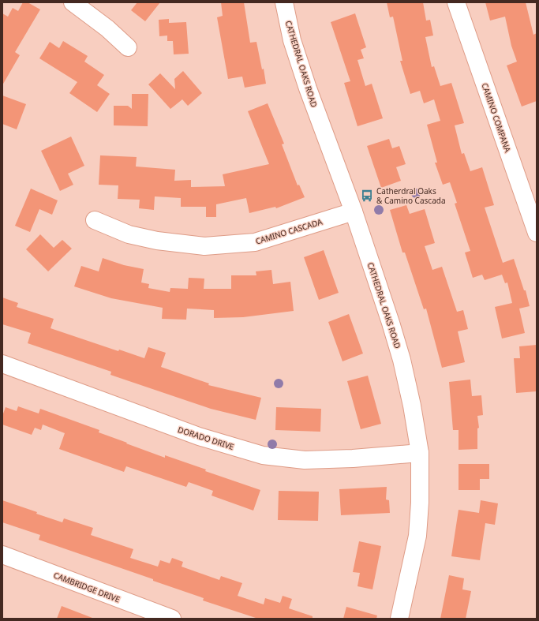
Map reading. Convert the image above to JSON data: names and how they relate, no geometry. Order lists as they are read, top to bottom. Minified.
{"streets":{"street":["CATHEDRAL OAKS ROAD","CAMINO COMPANA","CAMINO CASCADA","DORADO DRIVE","CAMBRIDGE DRIVE"]},"crossings":[["CATHEDRAL OAKS ROAD","CAMINO CASCADA"],["CATHEDRAL OAKS ROAD","DORADO DRIVE"]],"places":{"bus stop":["Catherdral Oaks & Camino Cascada"]}}
